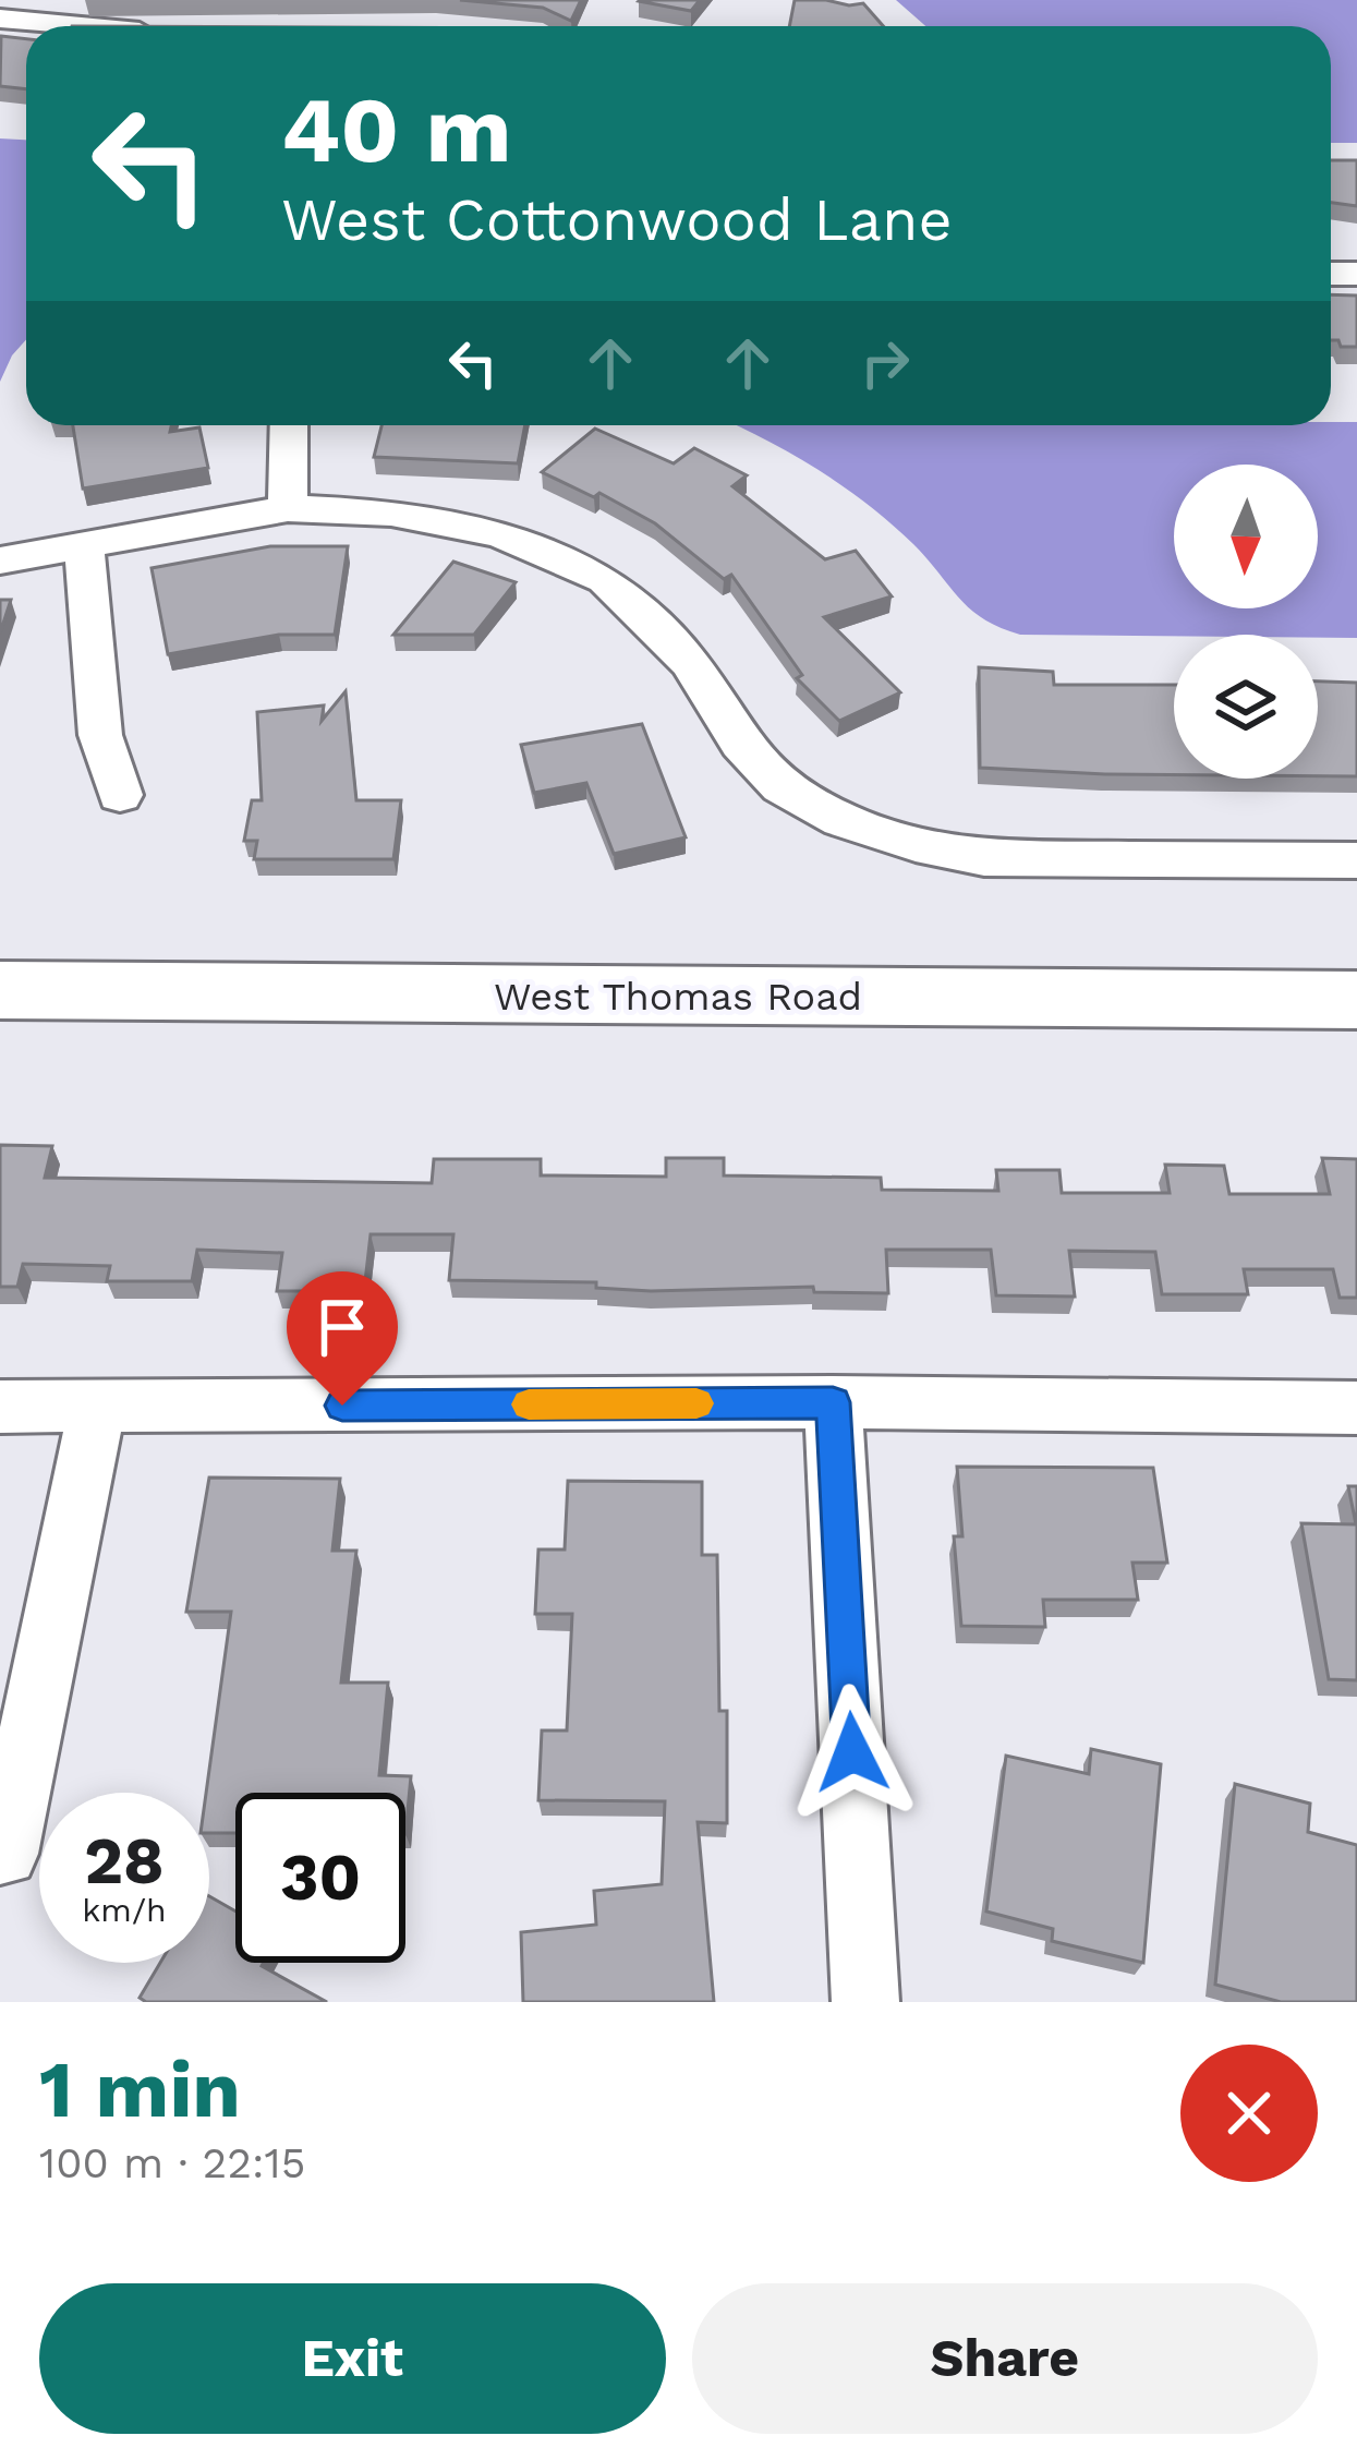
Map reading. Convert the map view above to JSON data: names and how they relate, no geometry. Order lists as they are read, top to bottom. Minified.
{"streets":{"main road":["West Thomas Road"]},"north":"bottom","page":{"turn":["40 m","West Cottonwood Lane"],"speed":"28 km/h","limit":"30","heading":["1 min","100 m · 22:15"],"buttons":["Exit","Share"]}}
